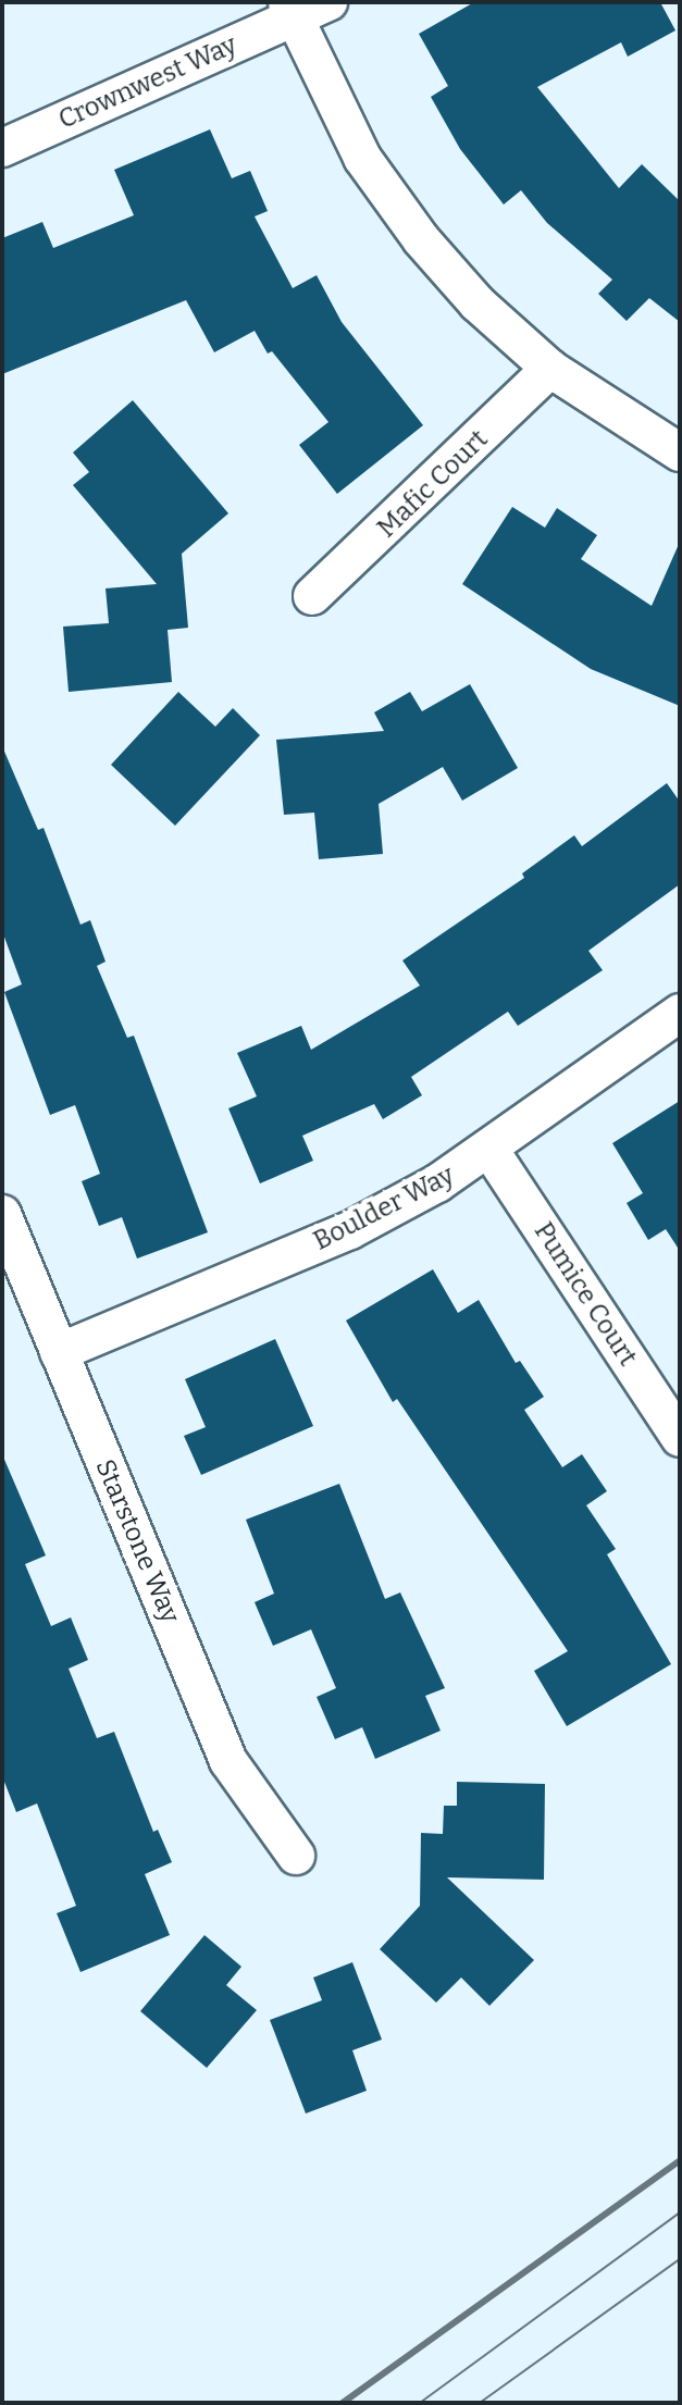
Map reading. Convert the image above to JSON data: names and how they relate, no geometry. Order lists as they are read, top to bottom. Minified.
{"streets":{"street":["Crownwest Way","Mafic Court","Boulder Way","Pumice Court","Starstone Way"]},"crossings":[["Boulder Way","Pumice Court"],["Boulder Way","Starstone Way"]]}
